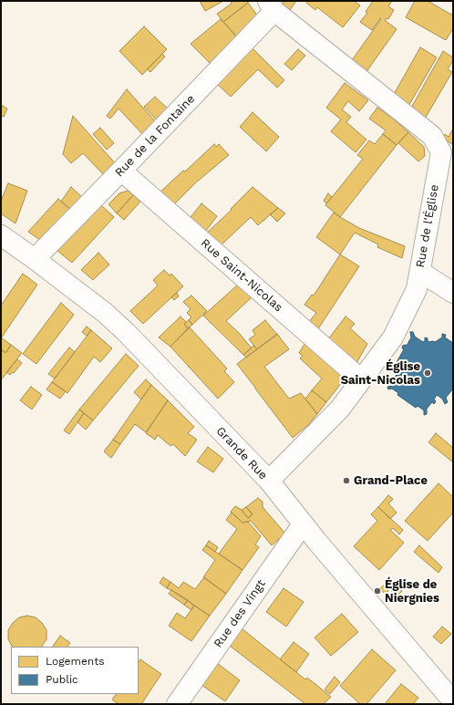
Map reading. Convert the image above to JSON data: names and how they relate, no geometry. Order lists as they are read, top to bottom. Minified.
{"streets":{"street":["Rue de la Fontaine","Rue de l'Église","Rue Saint-Nicolas","Grande Rue","Rue des Vingt"]},"crossings":[["Rue de la Fontaine","Rue de l'Église"],["Rue de la Fontaine","Rue Saint-Nicolas"],["Rue de la Fontaine","Grande Rue"],["Rue de l'Église","Rue Saint-Nicolas"],["Rue de l'Église","Grande Rue"],["Grande Rue","Rue des Vingt"]],"places":["Église Saint-Nicolas","Grand-Place","Église de Niergnies"],"legend":["Logements","Public"]}
